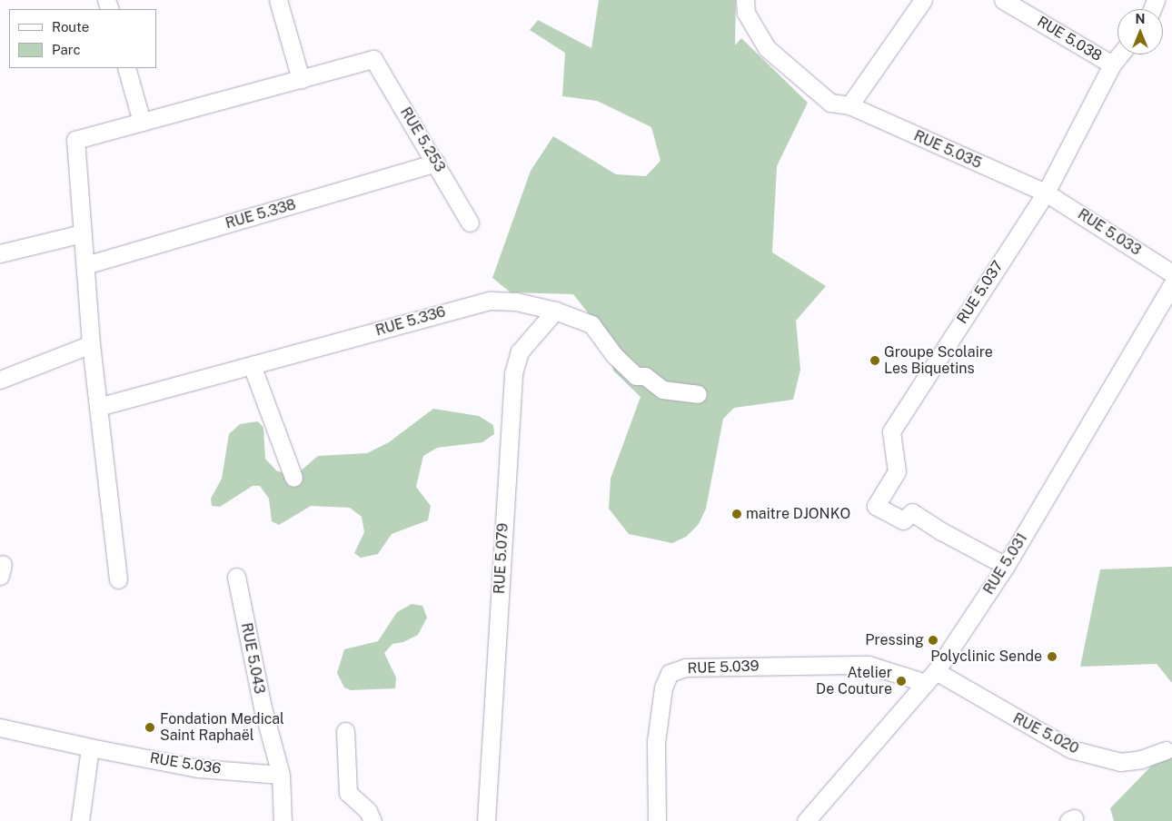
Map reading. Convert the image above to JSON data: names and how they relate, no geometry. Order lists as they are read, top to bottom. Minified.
{"streets":{"street":["RUE 5.038","RUE 5.253","RUE 5.035","RUE 5.338","RUE 5.033","RUE 5.037","RUE 5.336","RUE 5.079","RUE 5.031","RUE 5.043","RUE 5.039","RUE 5.020","RUE 5.036"]},"crossings":[["RUE 5.038","RUE 5.037"],["RUE 5.253","RUE 5.338"],["RUE 5.035","RUE 5.033"],["RUE 5.035","RUE 5.037"],["RUE 5.033","RUE 5.037"],["RUE 5.037","RUE 5.031"],["RUE 5.336","RUE 5.079"],["RUE 5.031","RUE 5.039"],["RUE 5.031","RUE 5.020"],["RUE 5.043","RUE 5.036"],["RUE 5.039","RUE 5.020"]],"places":["Groupe Scolaire Les Biquetins","maitre DJONKO","Pressing","Polyclinic Sende","Atelier De Couture","Fondation Medical Saint Raphaël"],"legend":["Route","Parc"],"north":"top"}
